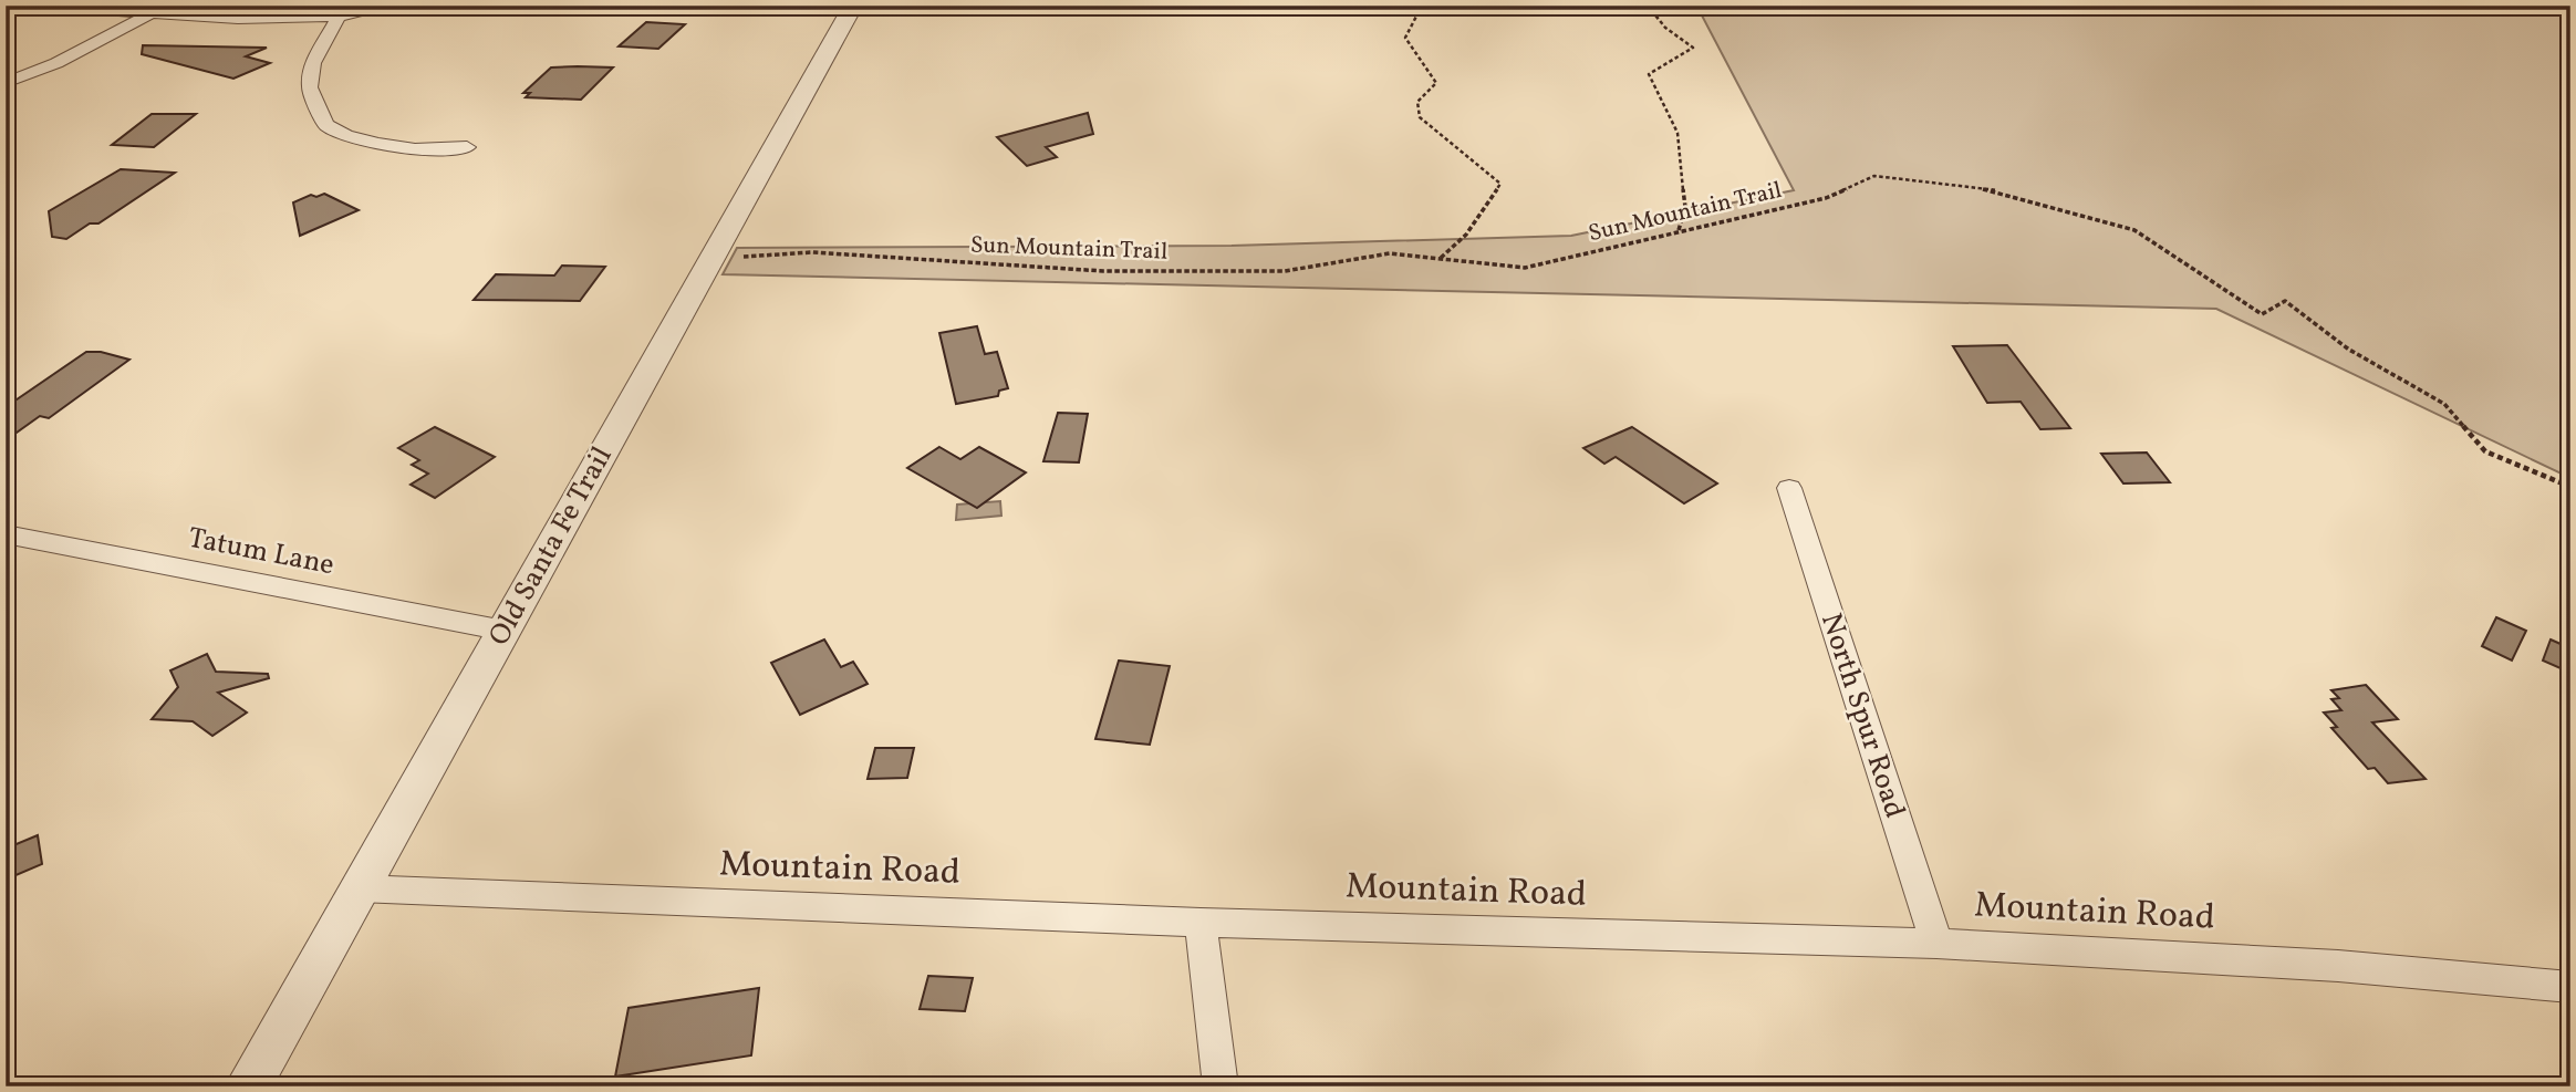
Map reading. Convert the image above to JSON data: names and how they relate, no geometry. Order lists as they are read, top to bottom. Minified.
{"streets":{"street":["Old Santa Fe Trail","Tatum Lane","North Spur Road","Mountain Road"],"path":["Sun Mountain Trail"]},"crossings":[["Sun Mountain Trail","Old Santa Fe Trail"],["Old Santa Fe Trail","Tatum Lane"],["Old Santa Fe Trail","Mountain Road"],["North Spur Road","Mountain Road"]]}
